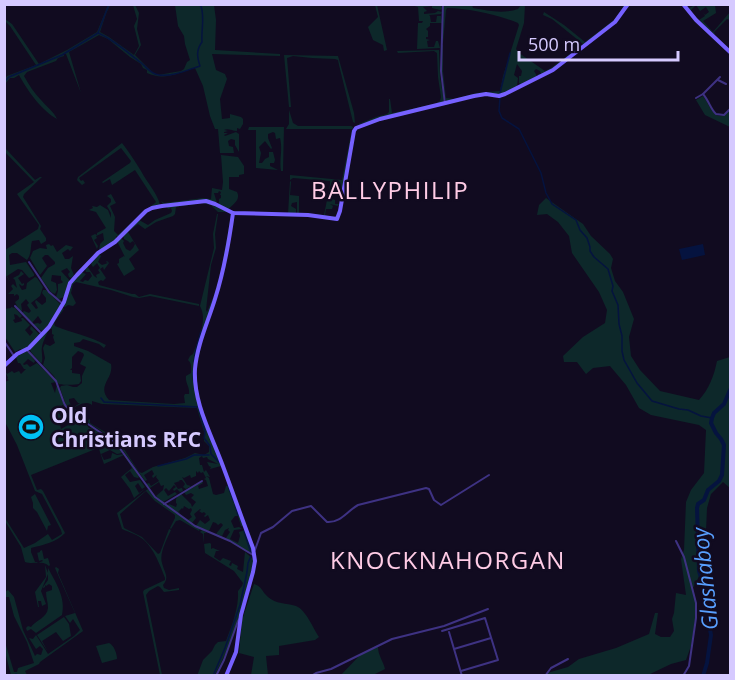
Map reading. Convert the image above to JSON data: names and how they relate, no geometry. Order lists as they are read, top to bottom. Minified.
{"districts":["BALLYPHILIP","KNOCKNAHORGAN"],"water":["Glashaboy"],"places":{"sports":["Old Christians RFC"]},"scale_bar":"500 m"}
